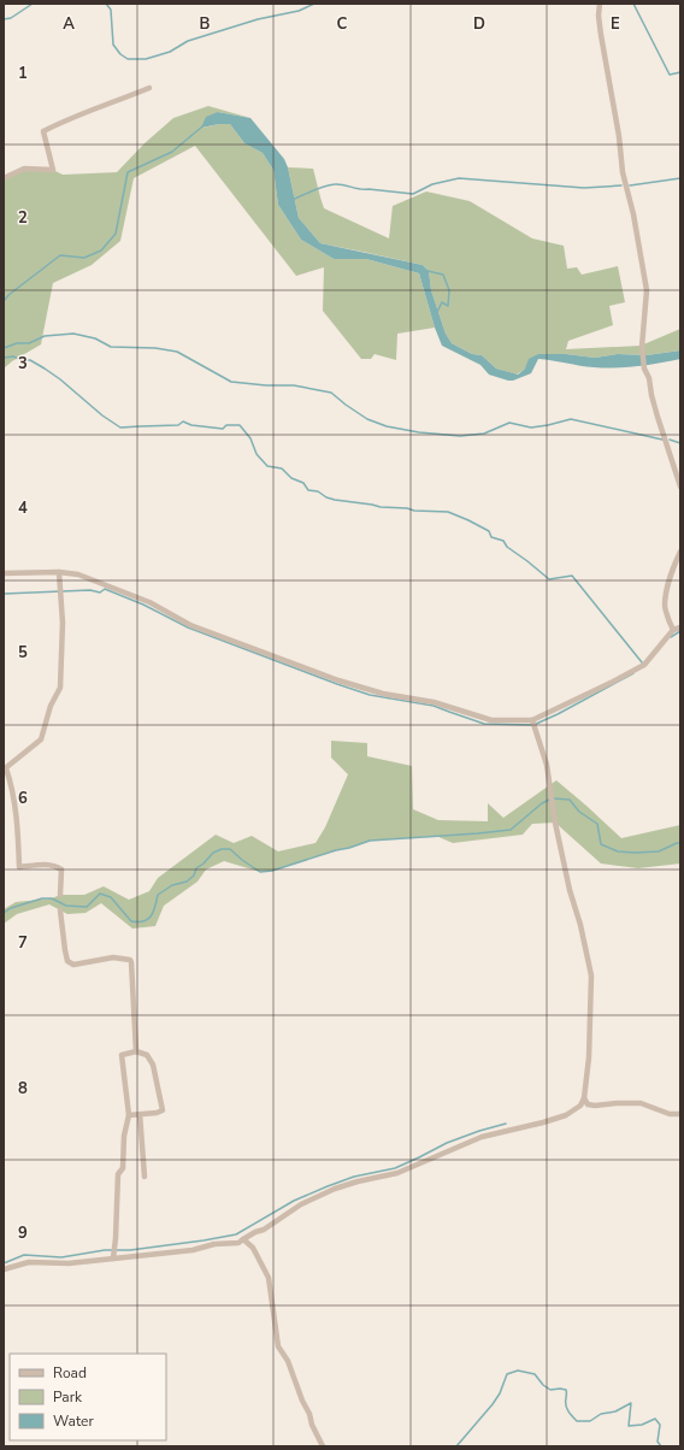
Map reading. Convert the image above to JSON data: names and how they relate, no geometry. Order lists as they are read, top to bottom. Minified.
{"legend":["Road","Park","Water"],"grid":{"columns":["A","B","C","D","E"],"rows":["1","2","3","4","5","6","7","8","9"]}}
